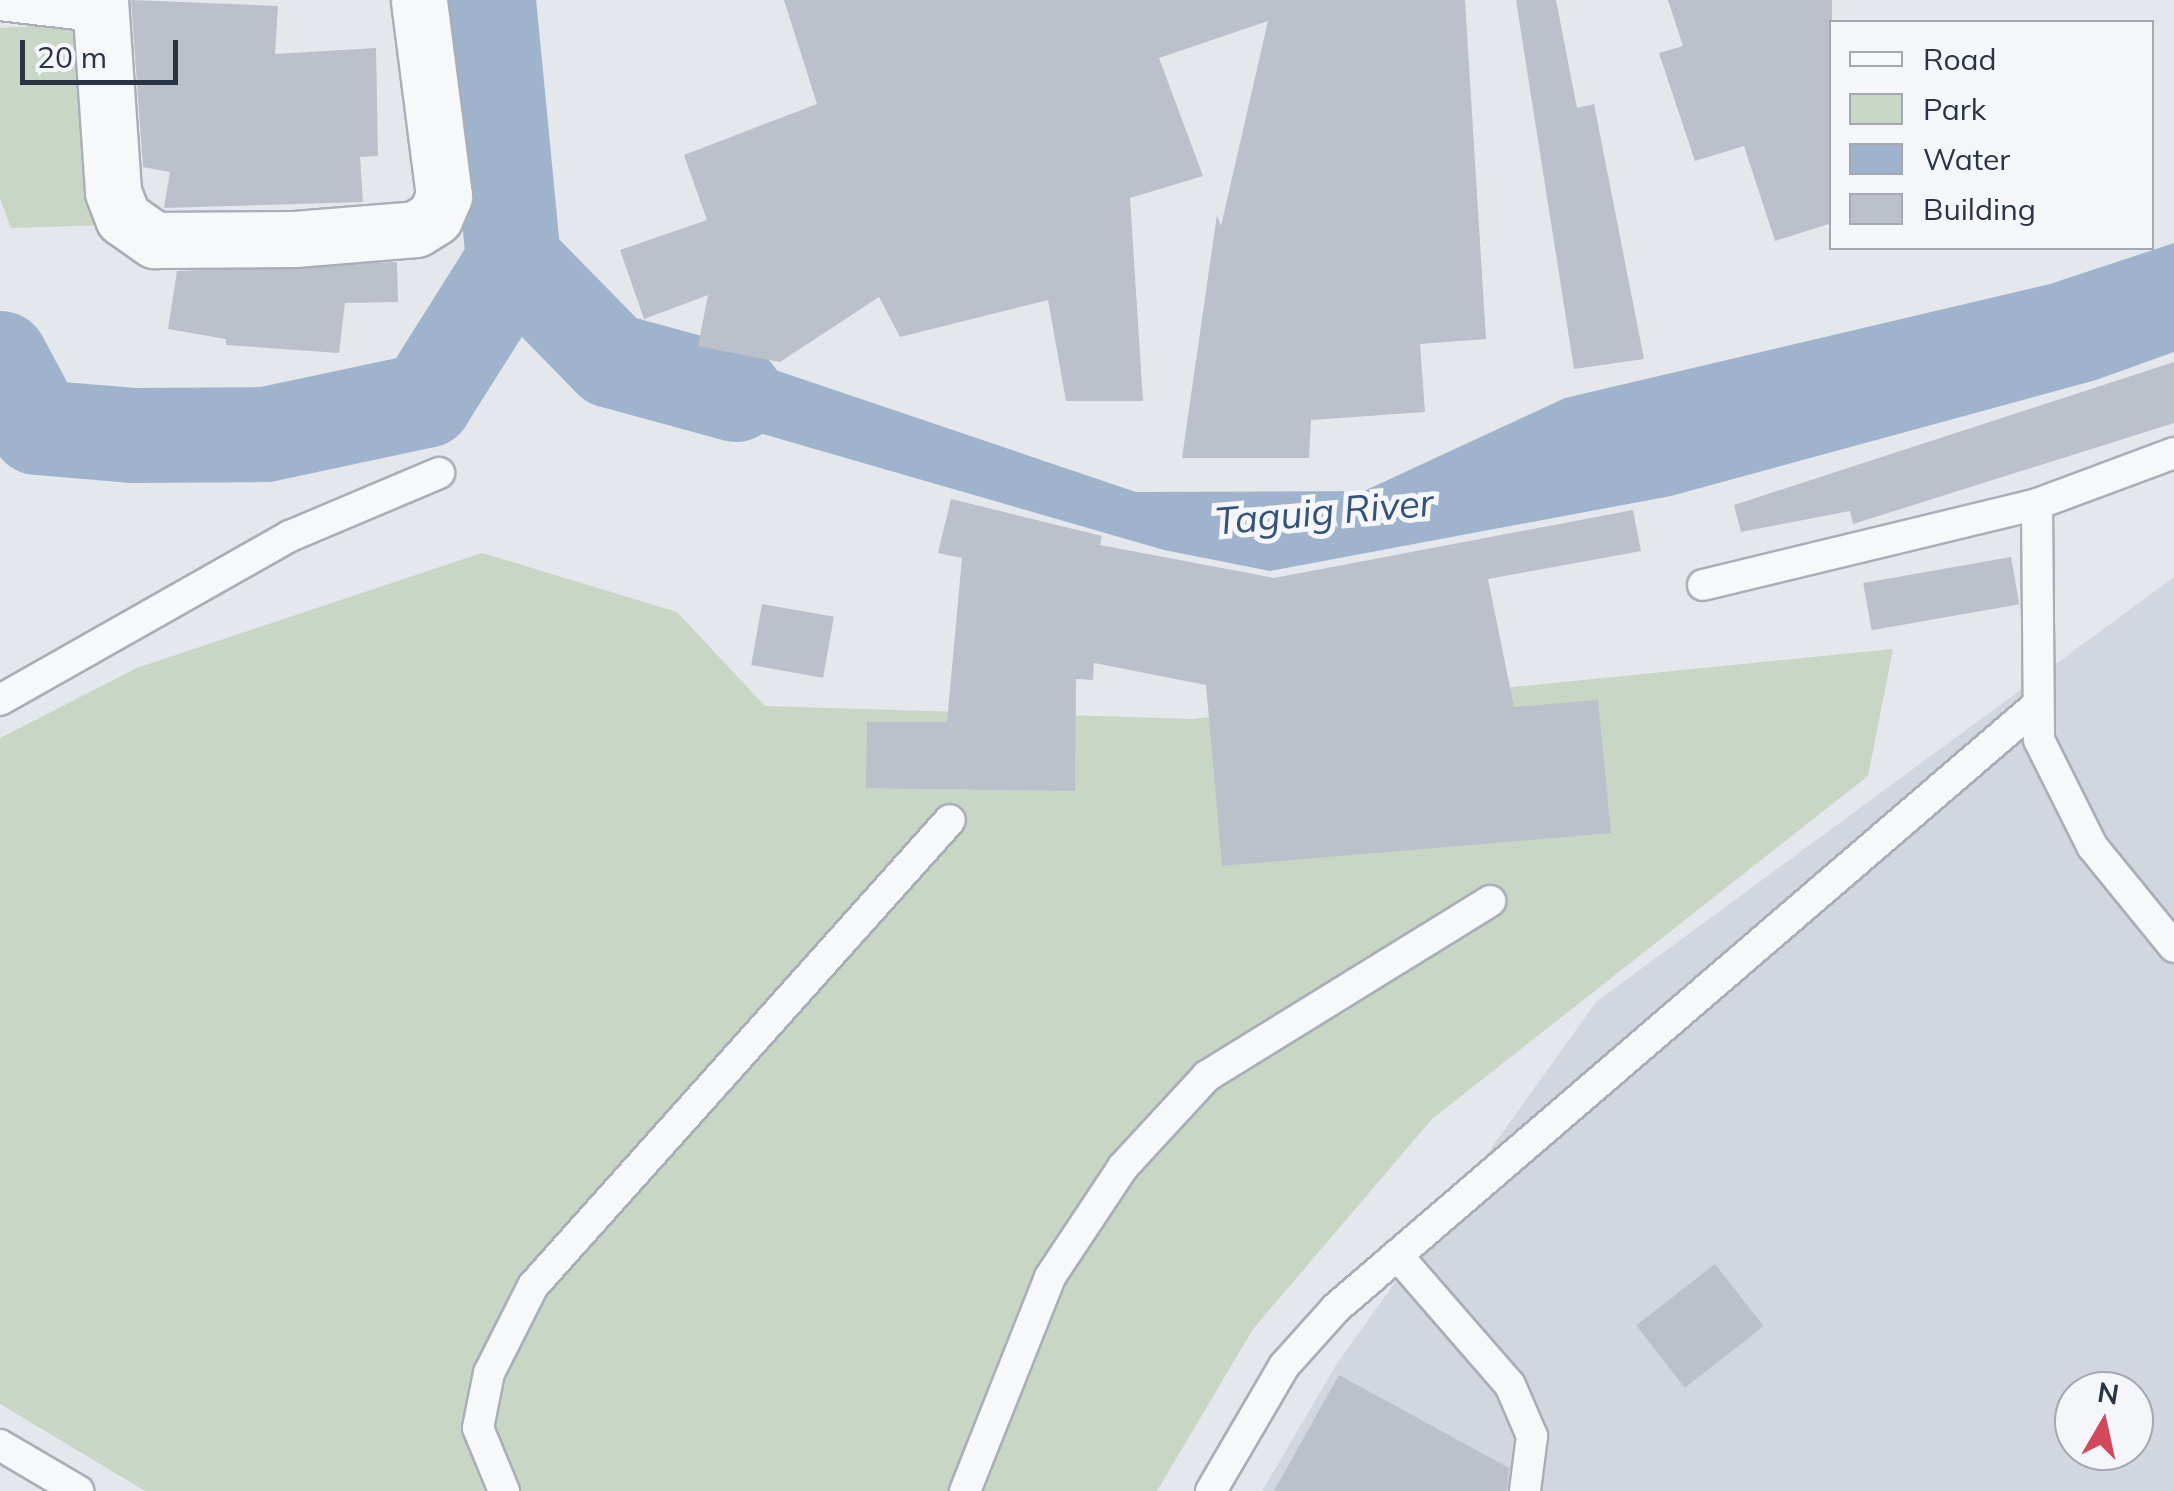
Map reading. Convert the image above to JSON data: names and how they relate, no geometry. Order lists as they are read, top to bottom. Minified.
{"water":["Taguig River"],"legend":["Road","Park","Water","Building"],"scale_bar":"20 m","north":"top"}
